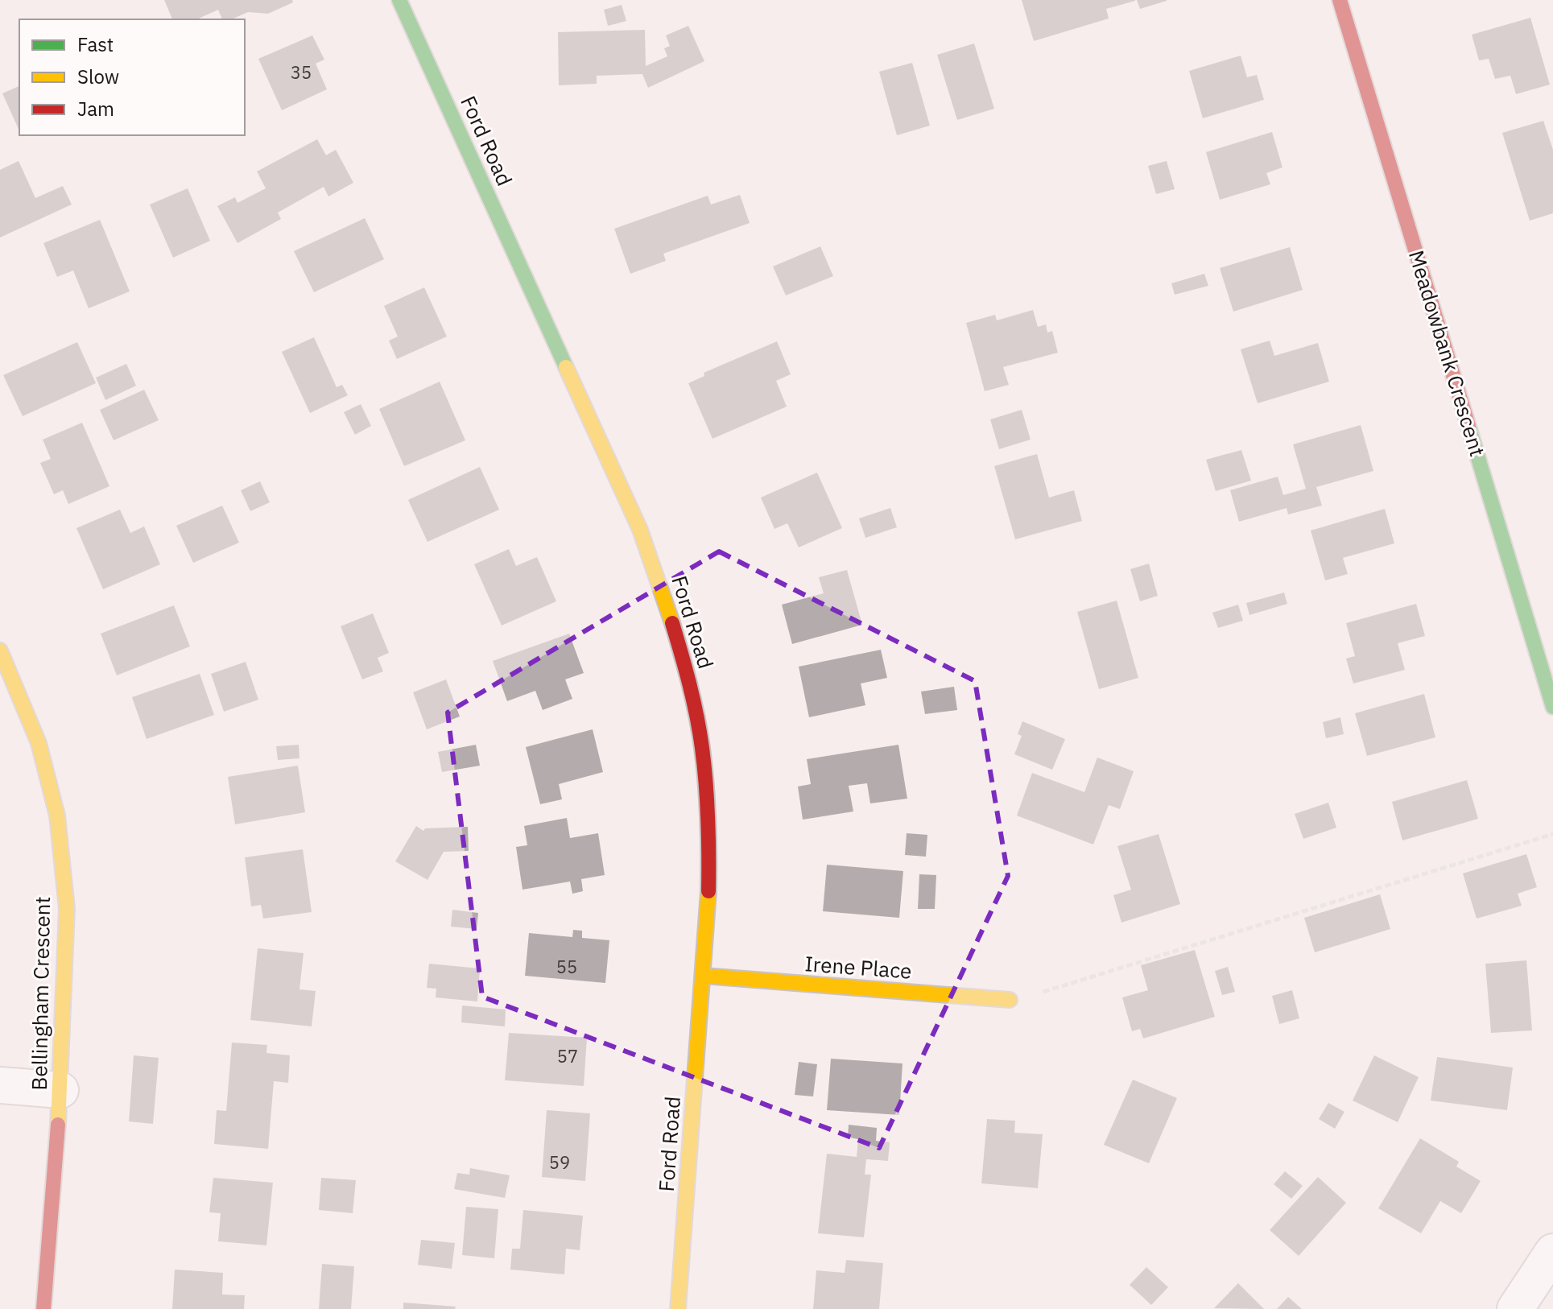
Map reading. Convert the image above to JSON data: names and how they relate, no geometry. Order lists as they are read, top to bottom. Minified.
{"streets":{"street":["Ford Road","Meadowbank Crescent","Irene Place","Bellingham Crescent"]},"crossings":[["Ford Road","Irene Place"]],"house_numbers":["35","55","57","59"],"legend":["Fast","Slow","Jam"]}
